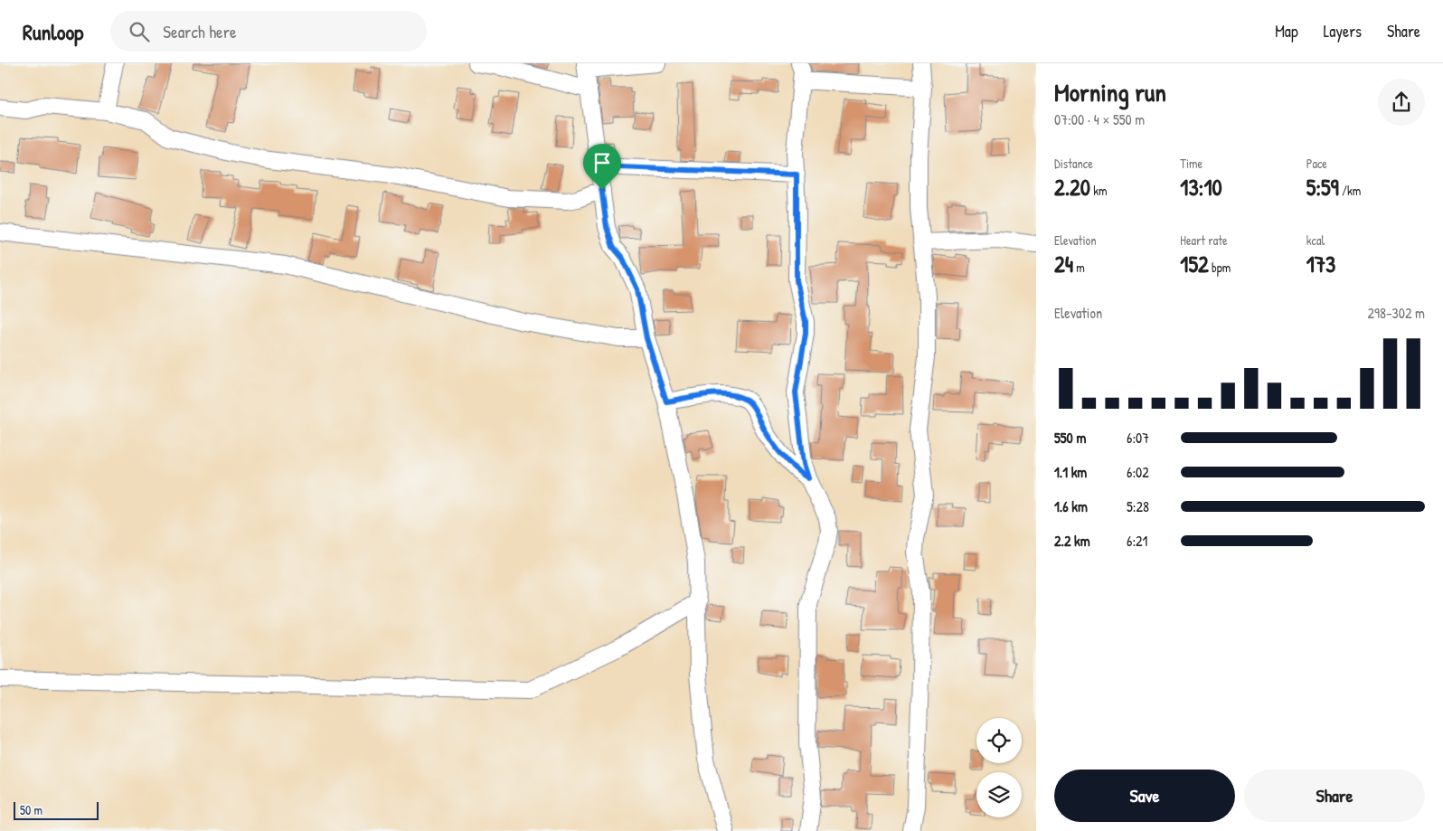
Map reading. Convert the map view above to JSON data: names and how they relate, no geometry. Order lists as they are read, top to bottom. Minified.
{"scale_bar":"50 m","page":{"header":"Runloop","search":"Search here","nav":["Map","Layers","Share"],"heading":["Morning run","07:00 · 4 × 550 m"],"stats":[["Distance","2.20 km"],["Time","13:10"],["Pace","5:59 /km"],["Elevation","24 m"],["Heart rate","152 bpm"],["kcal","173"]],"chart":["Elevation","298–302 m"],"list":[{"name":"550 m","note":"6:07"},{"name":"1.1 km","note":"6:02"},{"name":"1.6 km","note":"5:28"},{"name":"2.2 km","note":"6:21"}],"buttons":["Save","Share"],"scale":"50 m"}}
